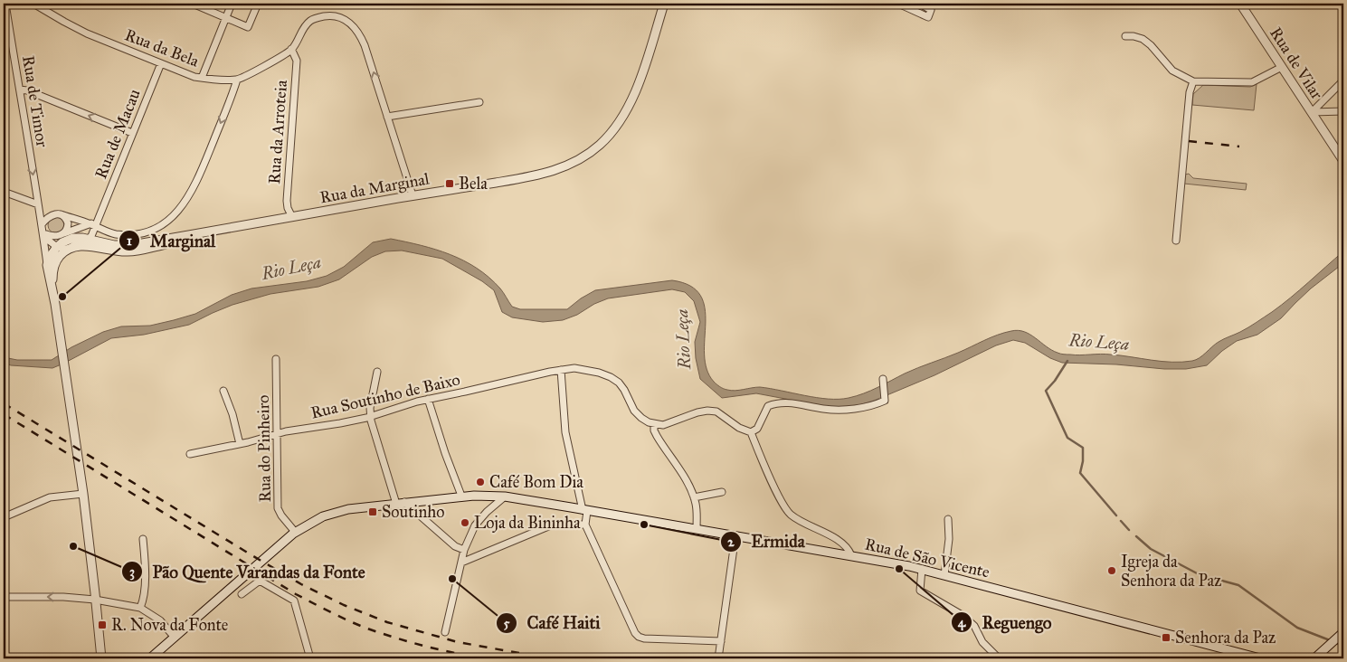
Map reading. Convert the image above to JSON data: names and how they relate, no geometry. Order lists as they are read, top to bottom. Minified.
{"streets":{"street":["Rua da Bela","Rua de Vilar","Rua de Timor","Rua da Arroteia","Rua de Macau","Rua da Marginal","Rua Soutinho de Baixo","Rua do Pinheiro","Rua de São Vicente"]},"crossings":[["Rua da Bela","Rua de Macau"],["Rua da Arroteia","Rua da Marginal"],["Rua Soutinho de Baixo","Rua do Pinheiro"],["Rua do Pinheiro","Rua de São Vicente"]],"one_way":["Rua de Timor"],"water":["Rio Leça"],"places":{"transit":["Bela","Soutinho","R. Nova da Fonte","Senhora da Paz"],"other":["Marginal","Café Bom Dia","Loja da Bininha","Ermida","Pão Quente Varandas da Fonte","Reguengo","Igreja da Senhora da Paz","Café Haiti"]}}
